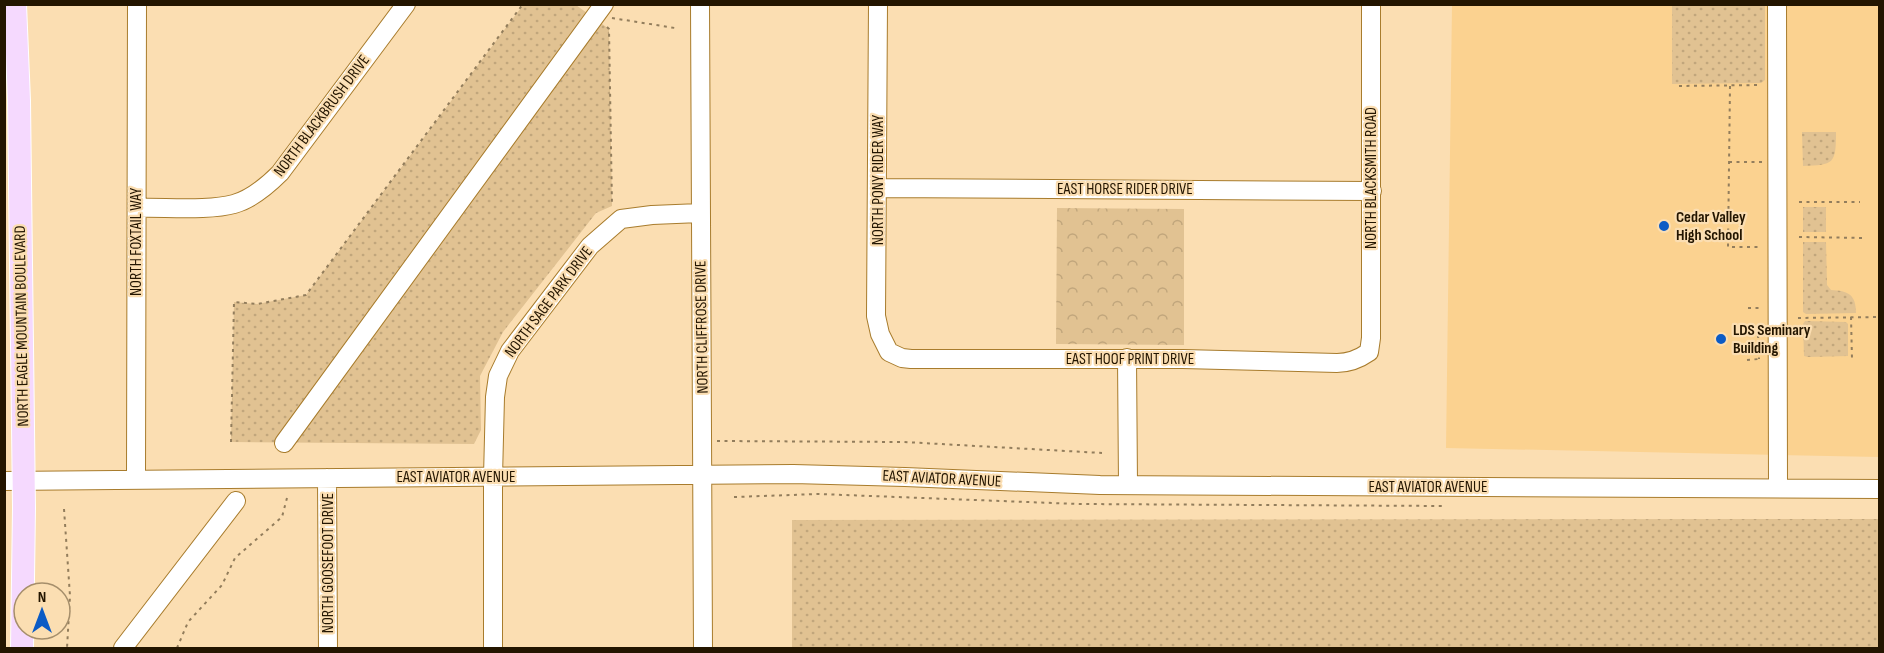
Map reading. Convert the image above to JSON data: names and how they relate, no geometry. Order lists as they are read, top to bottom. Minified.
{"streets":{"main road":["NORTH EAGLE MOUNTAIN BOULEVARD"],"street":["NORTH BLACKBRUSH DRIVE","NORTH BLACKSMITH ROAD","NORTH PONY RIDER WAY","EAST HORSE RIDER DRIVE","NORTH FOXTAIL WAY","NORTH SAGE PARK DRIVE","NORTH CLIFFROSE DRIVE","EAST HOOF PRINT DRIVE","EAST AVIATOR AVENUE","NORTH GOOSEFOOT DRIVE"]},"crossings":[["NORTH BLACKBRUSH DRIVE","NORTH FOXTAIL WAY"],["NORTH BLACKSMITH ROAD","EAST HORSE RIDER DRIVE"],["NORTH BLACKSMITH ROAD","EAST HOOF PRINT DRIVE"],["NORTH PONY RIDER WAY","EAST HORSE RIDER DRIVE"],["NORTH PONY RIDER WAY","EAST HOOF PRINT DRIVE"],["NORTH FOXTAIL WAY","EAST AVIATOR AVENUE"],["NORTH SAGE PARK DRIVE","EAST AVIATOR AVENUE"],["NORTH EAGLE MOUNTAIN BOULEVARD","EAST AVIATOR AVENUE"],["NORTH CLIFFROSE DRIVE","EAST AVIATOR AVENUE"],["EAST AVIATOR AVENUE","NORTH GOOSEFOOT DRIVE"]],"places":["Cedar Valley High School","LDS Seminary Building"],"north":"top"}
